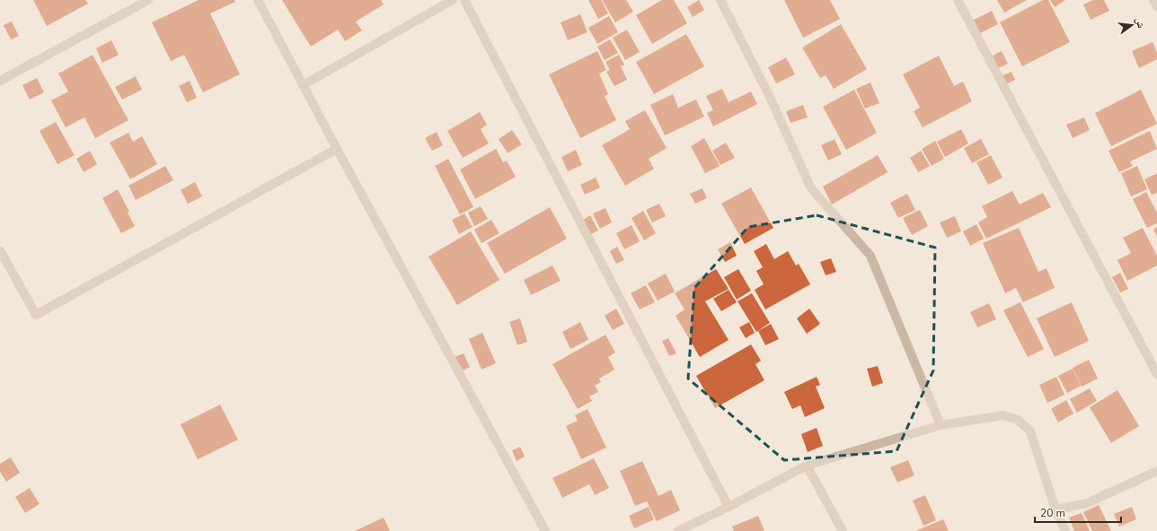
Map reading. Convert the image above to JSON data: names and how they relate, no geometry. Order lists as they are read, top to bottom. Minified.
{"scale_bar":"20 m","north":"right"}
